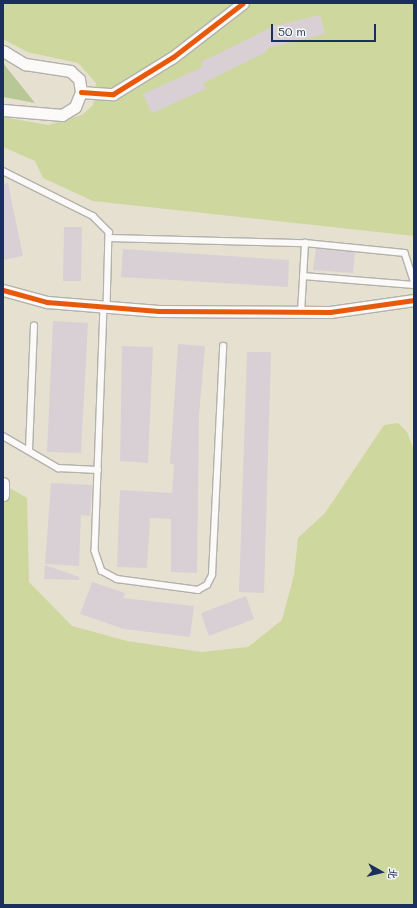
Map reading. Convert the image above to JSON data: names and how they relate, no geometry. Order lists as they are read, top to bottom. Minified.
{"scale_bar":"50 m","north":"right"}
